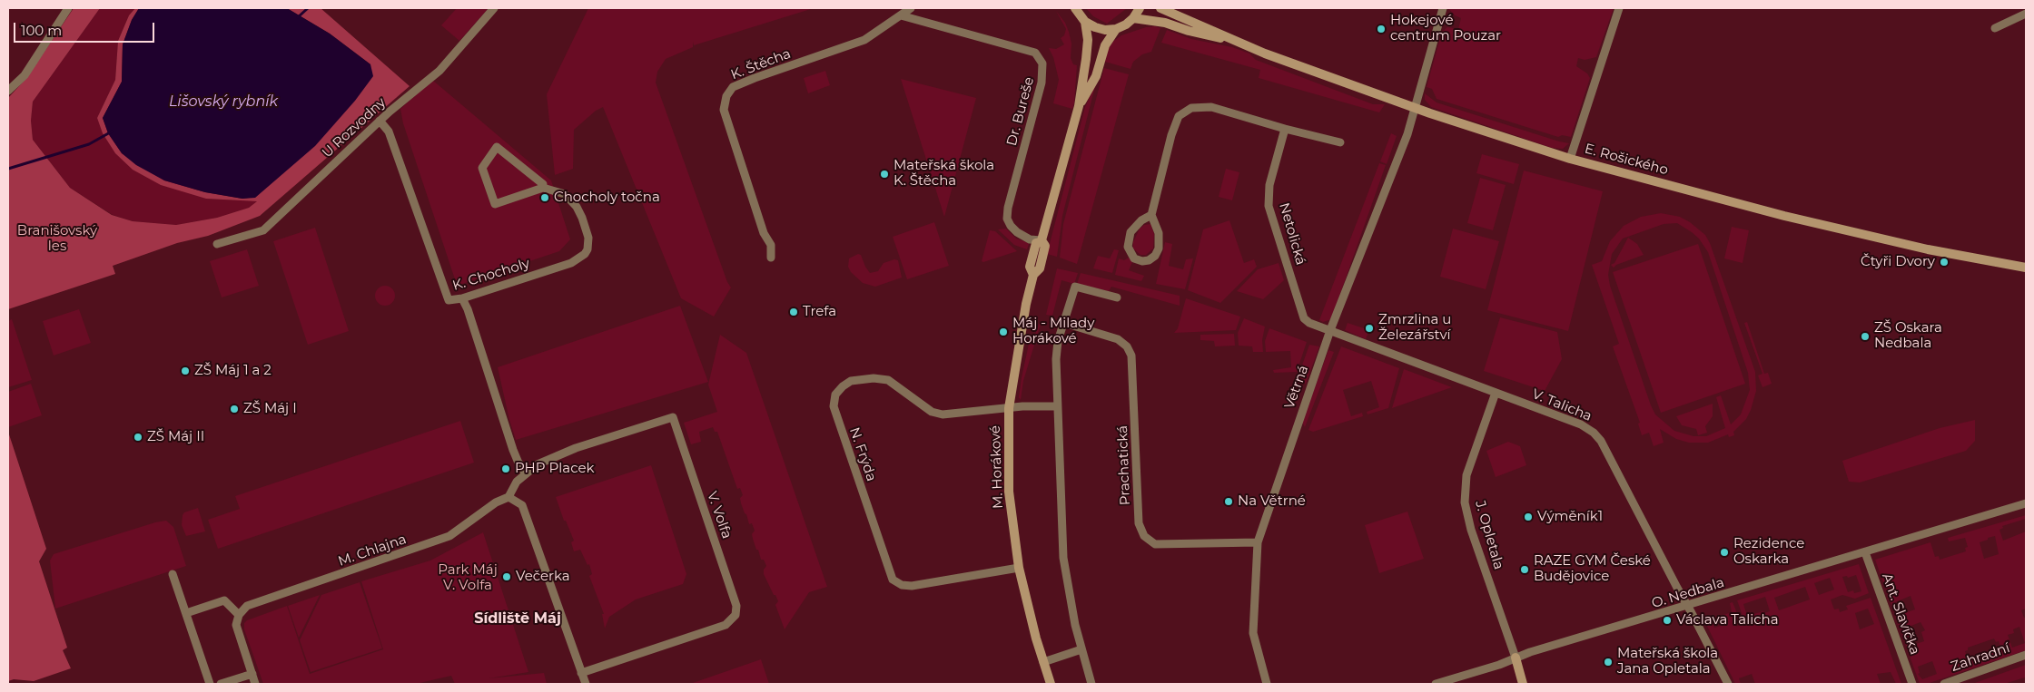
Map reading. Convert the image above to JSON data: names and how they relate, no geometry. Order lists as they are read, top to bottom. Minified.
{"streets":{"street":["K. Štěcha","Dr. Bureše","U Rozvodny","E. Rošického","Netolická","K. Chocholy","Větrná","V. Talicha","N. Frýda","Prachatická","M. Horákové","V. Volfa","J. Opletala","M. Chlajna","O. Nedbala","Ant. Slavíčka","Zahradní"]},"crossings":[["K. Štěcha","Dr. Bureše"],["Dr. Bureše","M. Horákové"],["U Rozvodny","K. Chocholy"],["E. Rošického","Větrná"],["Netolická","Větrná"],["Netolická","V. Talicha"],["Větrná","V. Talicha"],["Větrná","Prachatická"],["V. Talicha","J. Opletala"],["V. Talicha","O. Nedbala"],["N. Frýda","M. Horákové"],["V. Volfa","M. Chlajna"],["J. Opletala","O. Nedbala"],["O. Nedbala","Ant. Slavíčka"]],"districts":["Sídliště Máj"],"water":["Lišovský rybník"],"parks":["Branišovský les","Park Máj V. Volfa"],"places":["Hokejové centrum Pouzar","Mateřská škola K. Štěcha","Chocholy točna","Čtyři Dvory","Trefa","Zmrzlina u Železářství","Máj - Milady Horákové","ZŠ Oskara Nedbala","ZŠ Máj 1 a 2","ZŠ Máj I","ZŠ Máj II","PHP Placek","Na Větrné","Výměník1","Rezidence Oskarka","RAZE GYM České Budějovice","Večerka","Václava Talicha","Mateřská škola Jana Opletala"],"scale_bar":"100 m"}
